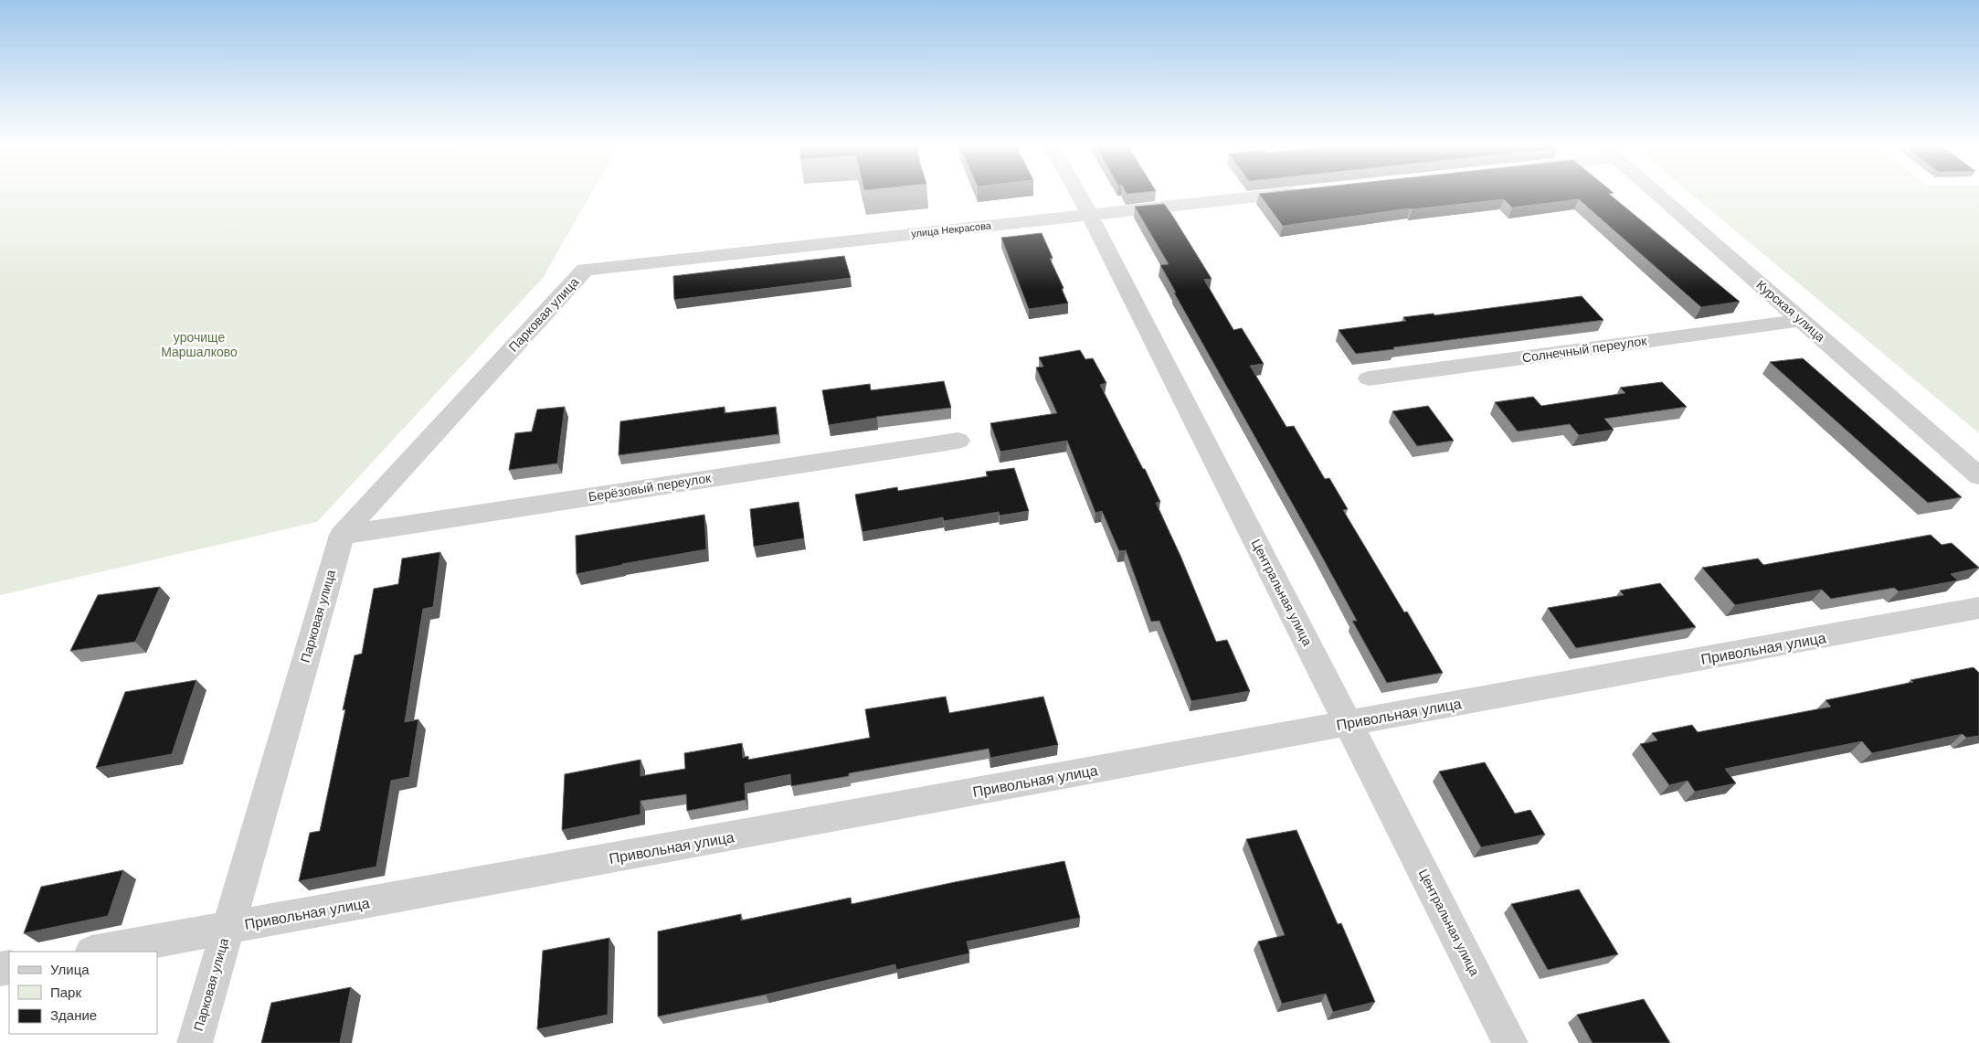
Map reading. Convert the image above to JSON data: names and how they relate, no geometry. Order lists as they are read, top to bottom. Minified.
{"streets":{"street":["улица Некрасова","Курская улица","Парковая улица","Солнечный переулок","Берёзовый переулок","Центральная улица","Привольная улица"]},"crossings":[["улица Некрасова","Парковая улица"],["улица Некрасова","Центральная улица"],["Курская улица","Солнечный переулок"],["Парковая улица","Берёзовый переулок"],["Парковая улица","Привольная улица"],["Центральная улица","Привольная улица"]],"parks":["урочище Маршалково"],"legend":["Улица","Парк","Здание"]}
